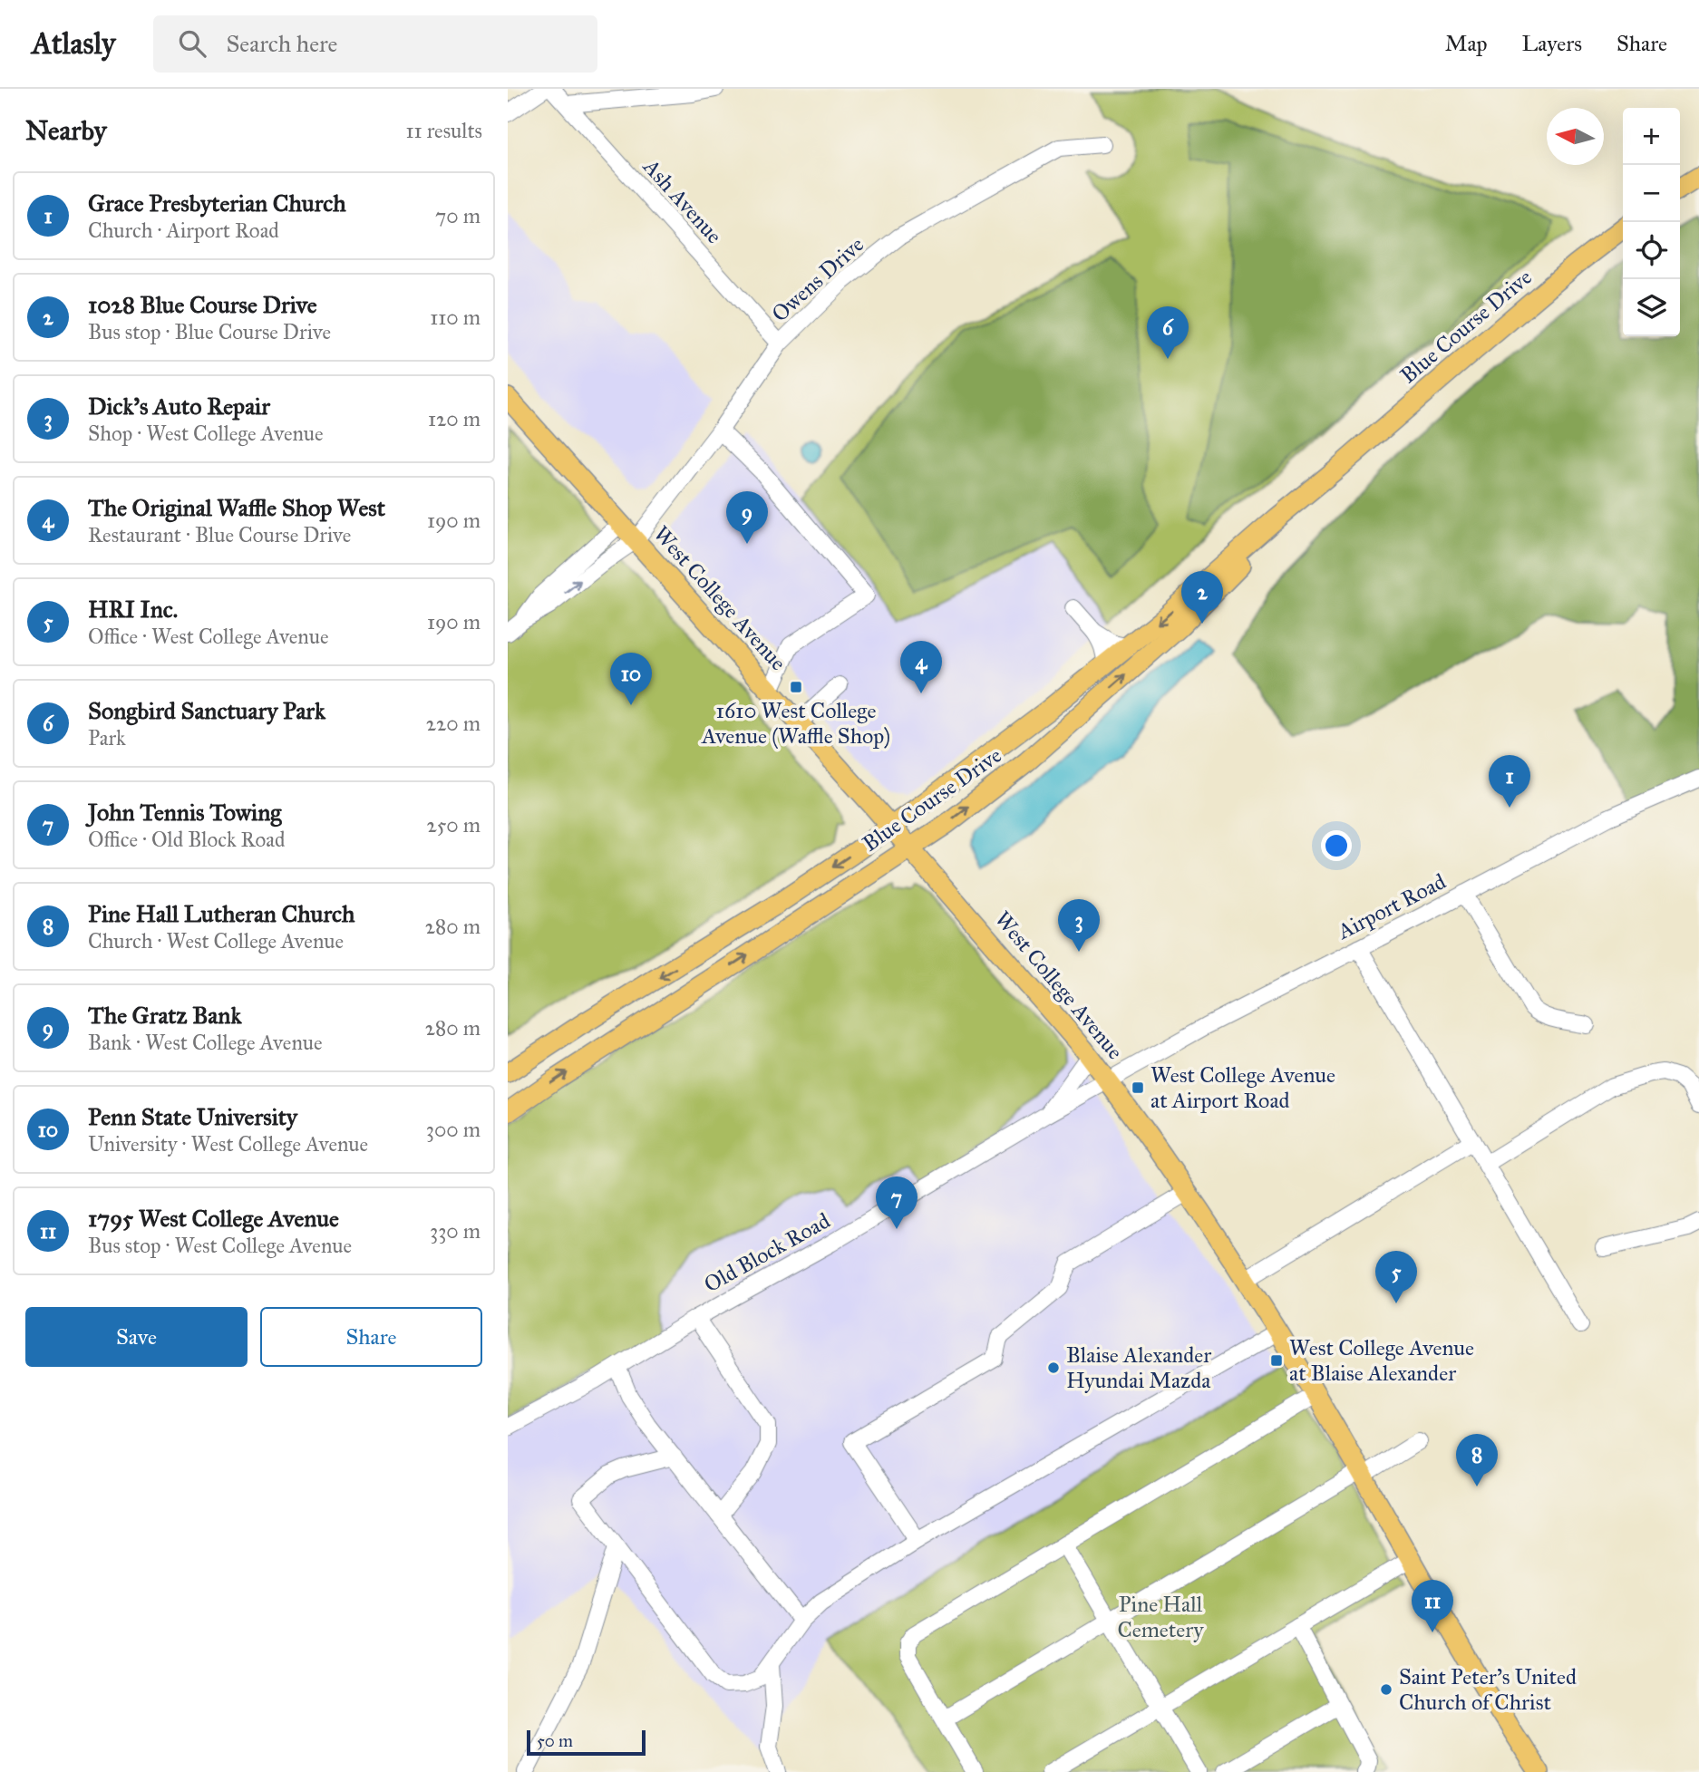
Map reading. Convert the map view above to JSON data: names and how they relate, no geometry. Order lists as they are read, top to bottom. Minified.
{"streets":{"main road":["Blue Course Drive","West College Avenue"],"street":["Ash Avenue","Owens Drive","Airport Road","Old Block Road"]},"crossings":[["Ash Avenue","Owens Drive"],["Owens Drive","West College Avenue"],["Blue Course Drive","West College Avenue"],["West College Avenue","Airport Road"],["West College Avenue","Old Block Road"],["Airport Road","Old Block Road"]],"parks":["Pine Hall Cemetery"],"places":{"transit":["1610 West College Avenue (Waffle Shop)","West College Avenue at Airport Road","West College Avenue at Blaise Alexander"],"other":["Blaise Alexander Hyundai Mazda","Saint Peter's United Church of Christ"]},"scale_bar":"50 m","north":"left","page":{"header":"Atlasly","search":"Search here","nav":["Map","Layers","Share"],"heading":["Nearby","11 results"],"map_buttons":["+","−"],"list":[{"mark":"1","name":"Grace Presbyterian Church","note":"Church · Airport Road","value":"70 m"},{"mark":"2","name":"1028 Blue Course Drive","note":"Bus stop · Blue Course Drive","value":"110 m"},{"mark":"3","name":"Dick's Auto Repair","note":"Shop · West College Avenue","value":"120 m"},{"mark":"4","name":"The Original Waffle Shop West","note":"Restaurant · Blue Course Drive","value":"190 m"},{"mark":"5","name":"HRI Inc.","note":"Office · West College Avenue","value":"190 m"},{"mark":"6","name":"Songbird Sanctuary Park","note":"Park","value":"220 m"},{"mark":"7","name":"John Tennis Towing","note":"Office · Old Block Road","value":"250 m"},{"mark":"8","name":"Pine Hall Lutheran Church","note":"Church · West College Avenue","value":"280 m"},{"mark":"9","name":"The Gratz Bank","note":"Bank · West College Avenue","value":"280 m"},{"mark":"10","name":"Penn State University","note":"University · West College Avenue","value":"300 m"},{"mark":"11","name":"1795 West College Avenue","note":"Bus stop · West College Avenue","value":"330 m"}],"pins":["6","9","2","4","10","1","3","7","5","8","11"],"buttons":["Save","Share"],"scale":"50 m"}}
